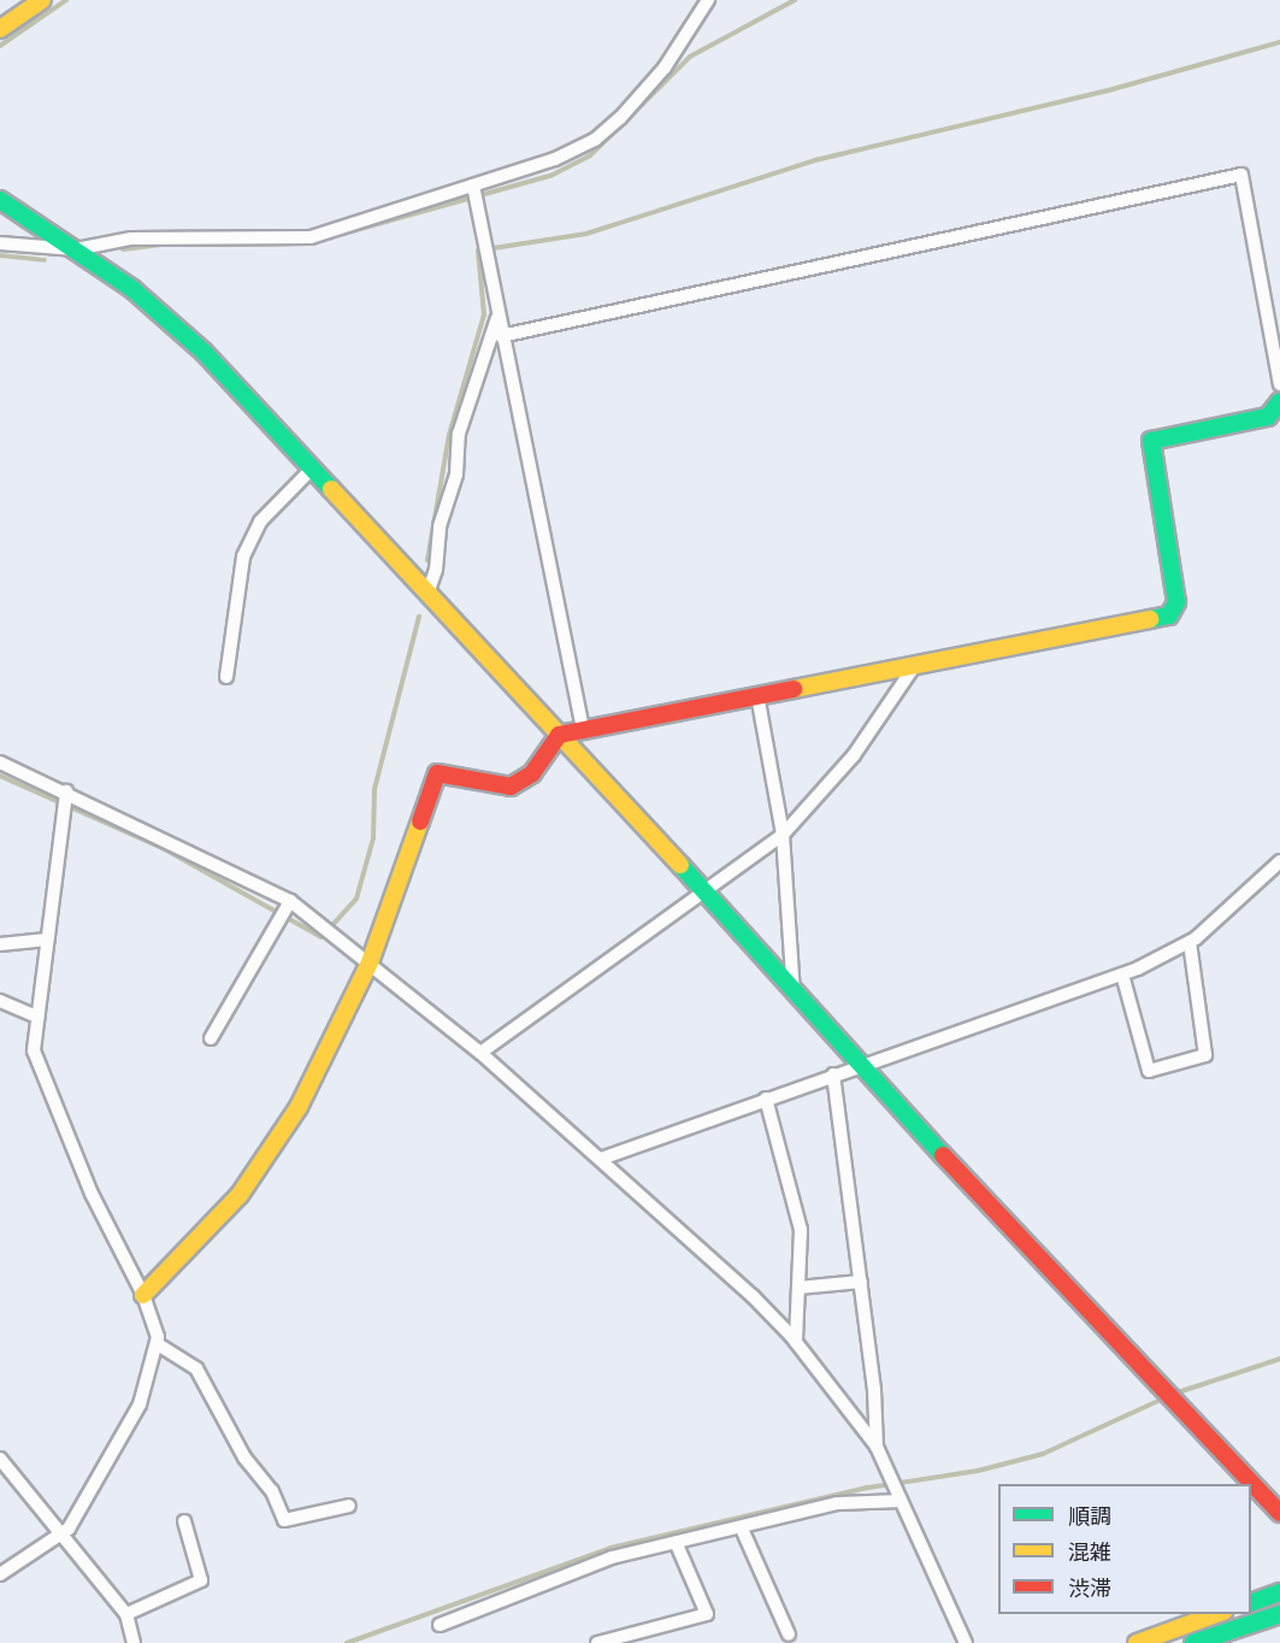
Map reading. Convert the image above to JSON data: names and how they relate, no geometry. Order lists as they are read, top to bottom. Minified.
{"legend":["順調","混雑","渋滞"]}
